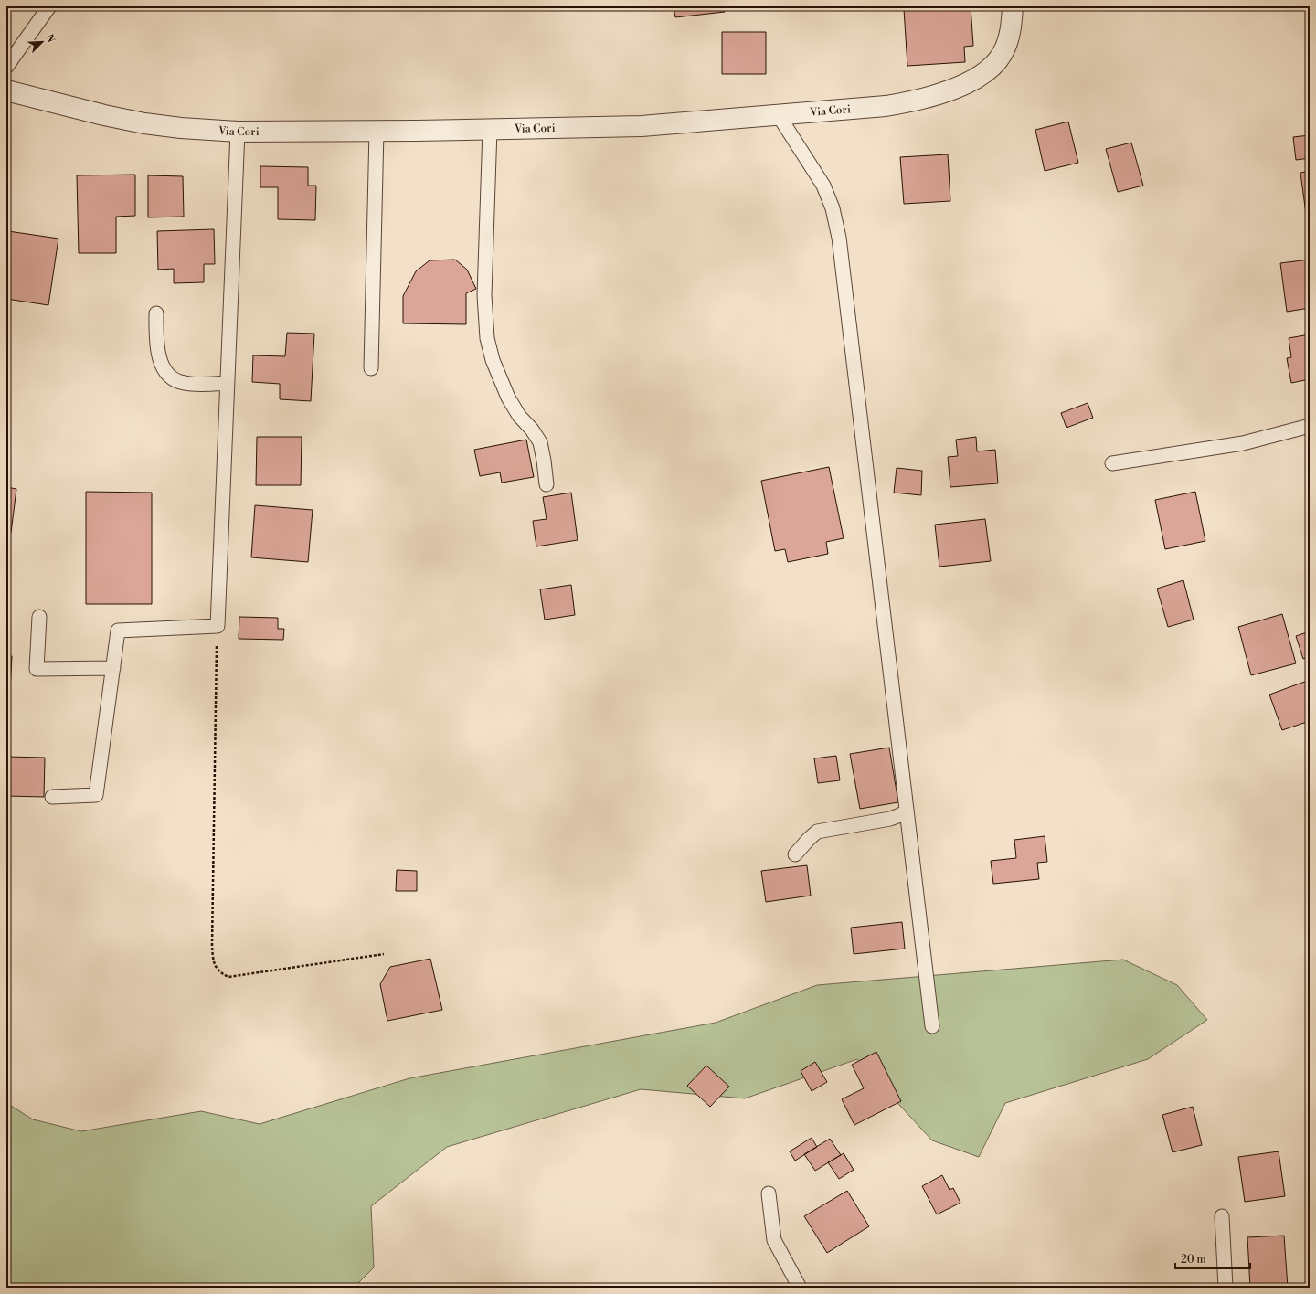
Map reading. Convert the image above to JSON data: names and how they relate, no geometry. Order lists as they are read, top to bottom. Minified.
{"streets":{"street":["Via Cori"]},"scale_bar":"20 m","north":"top right"}
